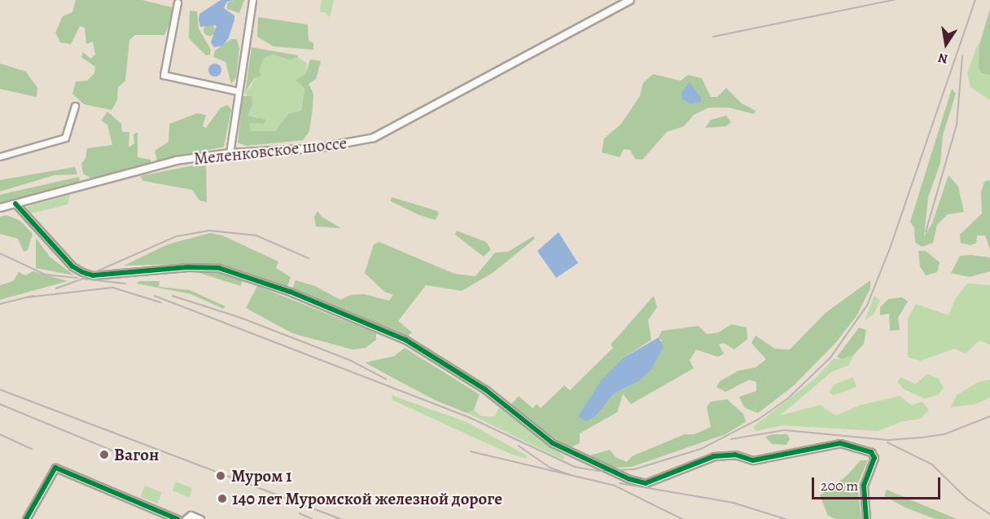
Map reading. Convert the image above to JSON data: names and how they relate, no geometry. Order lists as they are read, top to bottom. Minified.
{"streets":{"main road":["Меленковское шоссе"]},"places":["Вагон","Муром 1","140 лет Муромской железной дороге"],"scale_bar":"200 m","north":"bottom"}
